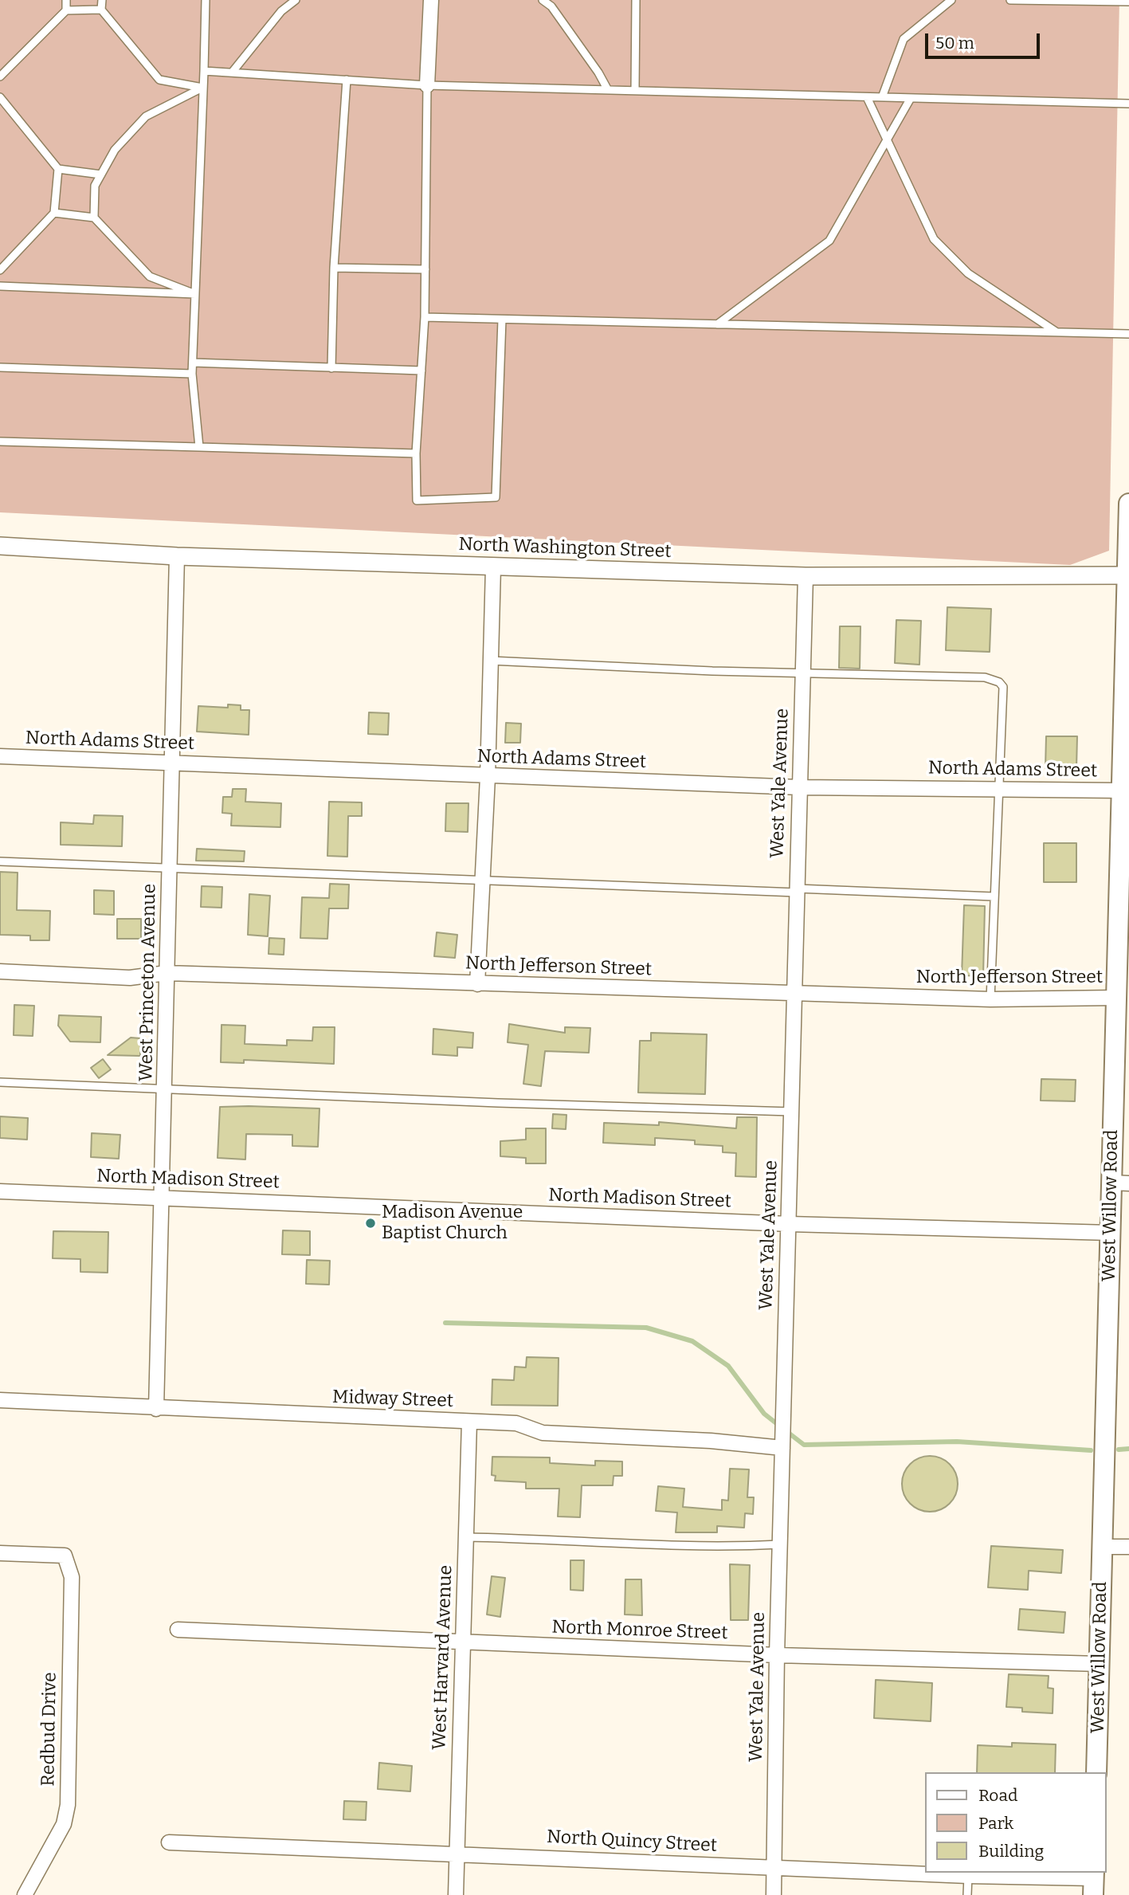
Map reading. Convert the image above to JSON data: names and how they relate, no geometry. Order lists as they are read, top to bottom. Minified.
{"streets":{"main road":["West Willow Road"],"street":["North Washington Street","North Adams Street","West Yale Avenue","North Jefferson Street","West Princeton Avenue","North Madison Street","Midway Street","North Monroe Street","West Harvard Avenue","Redbud Drive","North Quincy Street"]},"crossings":[["North Washington Street","West Yale Avenue"],["North Washington Street","West Princeton Avenue"],["North Washington Street","West Willow Road"],["North Adams Street","West Yale Avenue"],["North Adams Street","West Princeton Avenue"],["North Adams Street","West Willow Road"],["West Yale Avenue","North Jefferson Street"],["West Yale Avenue","North Madison Street"],["West Yale Avenue","Midway Street"],["West Yale Avenue","North Monroe Street"],["West Yale Avenue","North Quincy Street"],["North Jefferson Street","West Princeton Avenue"],["North Jefferson Street","West Willow Road"],["West Princeton Avenue","North Madison Street"],["West Princeton Avenue","Midway Street"],["North Madison Street","West Willow Road"],["West Willow Road","North Monroe Street"],["Midway Street","West Harvard Avenue"],["North Monroe Street","West Harvard Avenue"],["West Harvard Avenue","North Quincy Street"]],"places":["Madison Avenue Baptist Church"],"legend":["Road","Park","Building"],"scale_bar":"50 m"}
